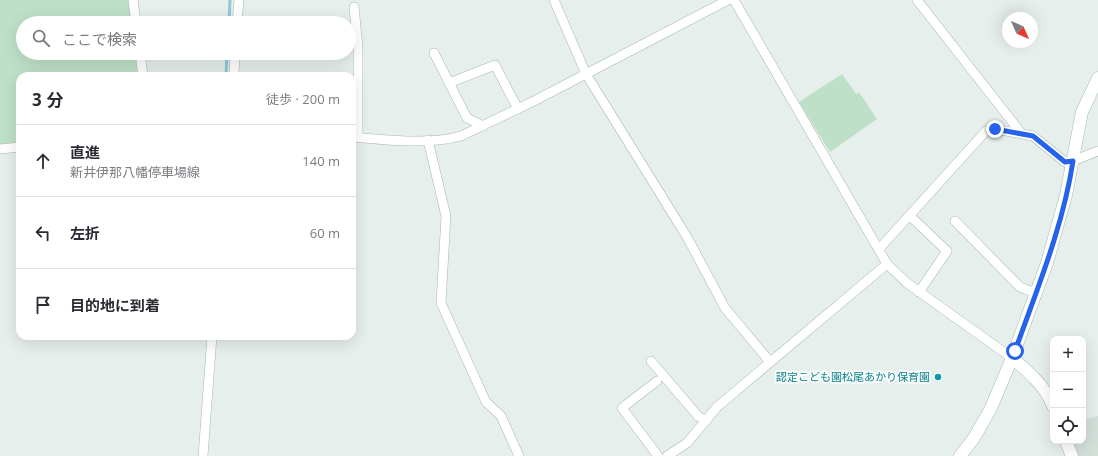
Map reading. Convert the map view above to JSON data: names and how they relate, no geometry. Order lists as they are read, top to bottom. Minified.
{"places":["認定こども園松尾あかり保育園"],"north":"bottom right","page":{"search":"ここで検索","heading":["3 分","徒歩 · 200 m"],"list":[["直進","新井伊那八幡停車場線","140 m"],["左折","60 m"],"目的地に到着"],"map_buttons":["+","−"]}}
